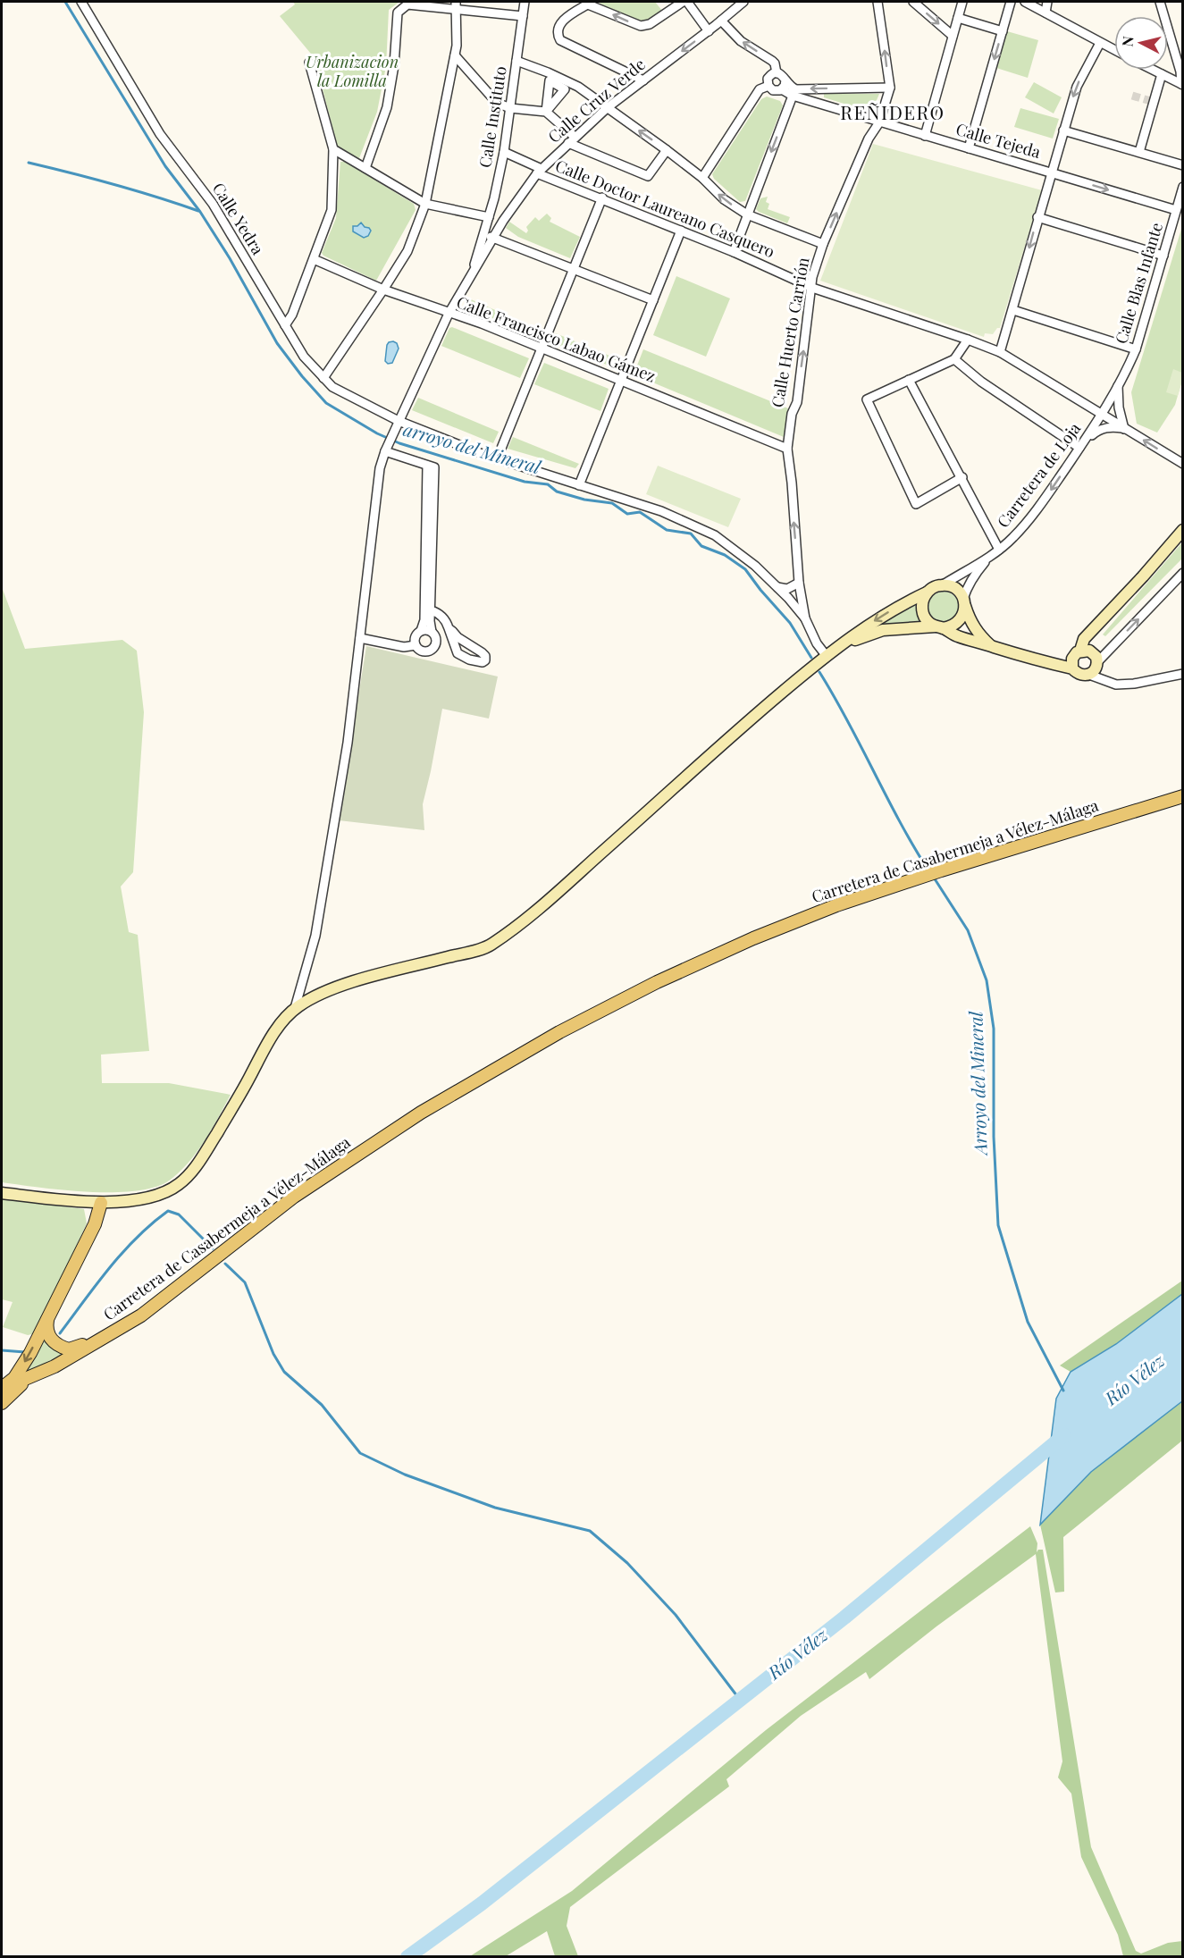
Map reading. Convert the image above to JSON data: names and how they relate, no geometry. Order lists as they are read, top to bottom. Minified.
{"streets":{"main road":["Carretera de Casabermeja a Vélez-Málaga"],"street":["Calle Cruz Verde","Calle Instituto","Calle Tejeda","Calle Doctor Laureano Casquero","Calle Yedra","Calle Blas Infante","Calle Huerto Carrión","Calle Francisco Labao Gámez","Carretera de Loja"]},"crossings":[["Calle Cruz Verde","Calle Instituto"],["Calle Cruz Verde","Calle Doctor Laureano Casquero"],["Calle Cruz Verde","Calle Yedra"],["Calle Cruz Verde","Calle Francisco Labao Gámez"],["Calle Instituto","Calle Doctor Laureano Casquero"],["Calle Tejeda","Calle Blas Infante"],["Calle Tejeda","Calle Huerto Carrión"],["Calle Doctor Laureano Casquero","Calle Huerto Carrión"],["Calle Doctor Laureano Casquero","Carretera de Loja"],["Calle Yedra","Calle Huerto Carrión"],["Calle Blas Infante","Carretera de Loja"],["Calle Huerto Carrión","Calle Francisco Labao Gámez"]],"one_way":["Calle Huerto Carrión","Carretera de Loja"],"districts":["REÑIDERO"],"water":["arroyo del Mineral","Arroyo del Mineral","Río Vélez"],"parks":["Urbanizacion la Lomilla"],"north":"left"}
